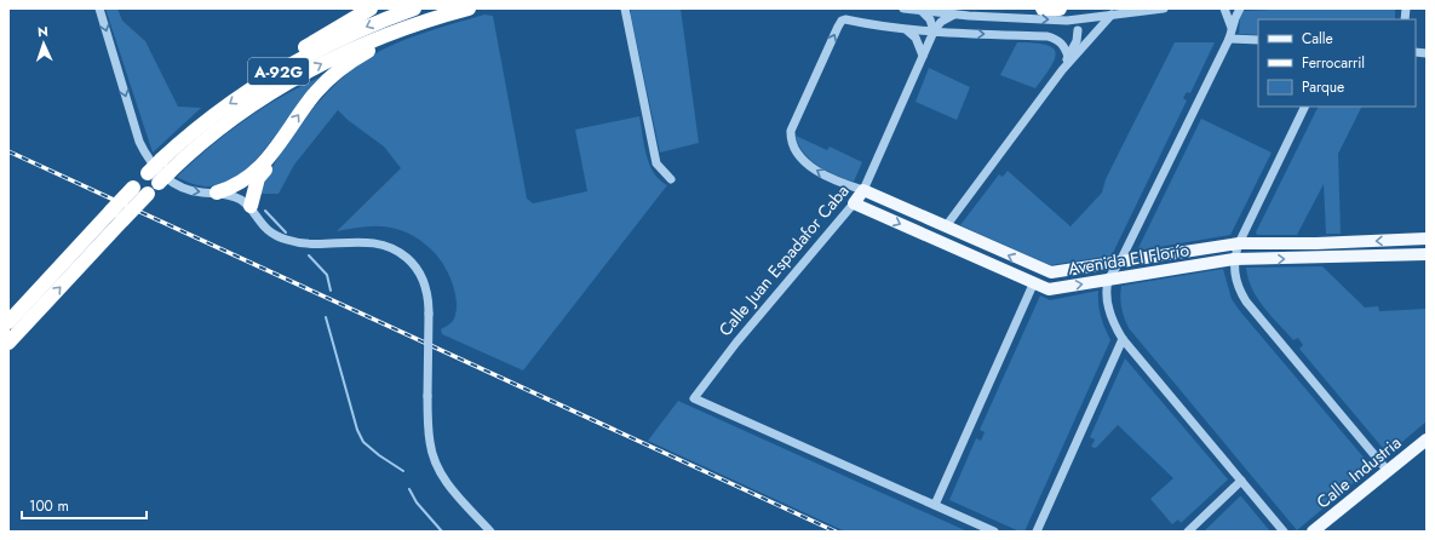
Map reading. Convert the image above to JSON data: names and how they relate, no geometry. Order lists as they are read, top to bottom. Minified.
{"streets":{"highway":["A-92G"],"main road":["Avenida El Florío","Calle Juan Espadafor Caba","Calle Industria"]},"crossings":[["Avenida El Florío","Calle Juan Espadafor Caba"]],"legend":["Calle","Ferrocarril","Parque"],"scale_bar":"100 m","north":"top"}
